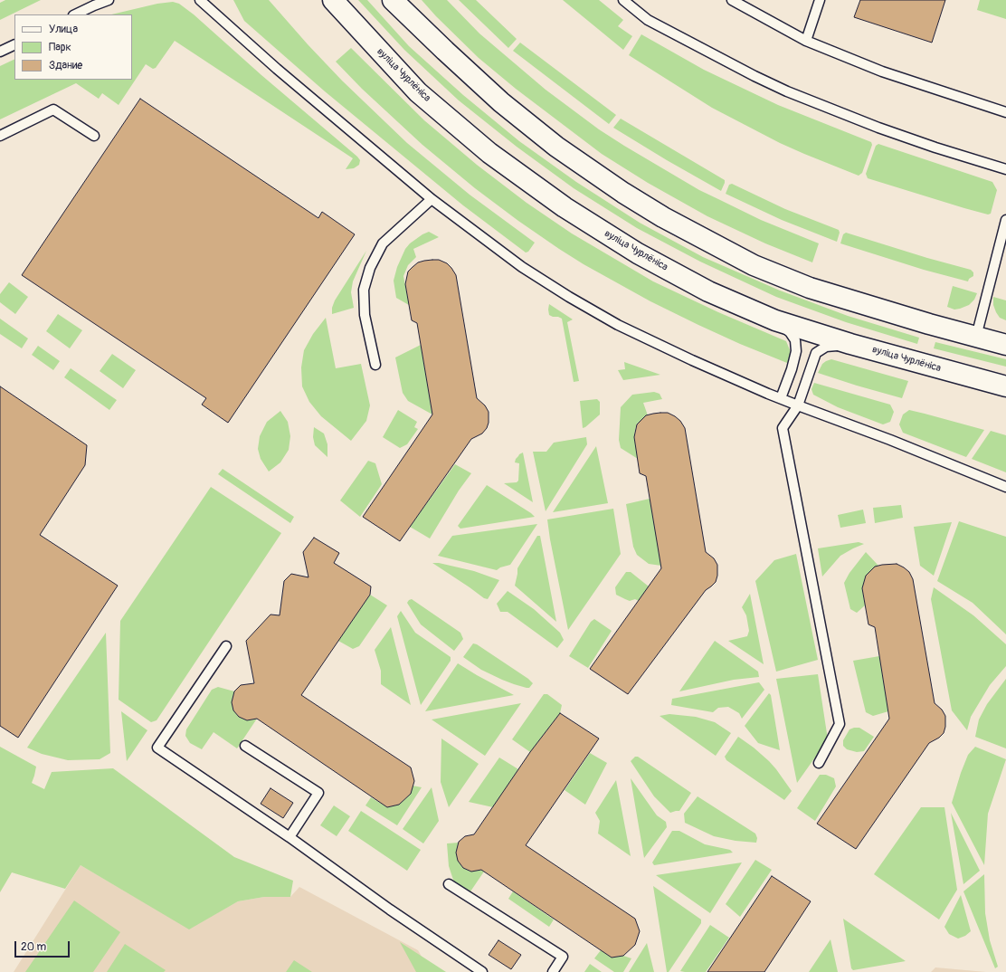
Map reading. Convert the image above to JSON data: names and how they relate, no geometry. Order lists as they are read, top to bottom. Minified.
{"streets":{"main road":["вуліца Чурлёніса"]},"legend":["Улица","Парк","Здание"],"scale_bar":"20 m"}
